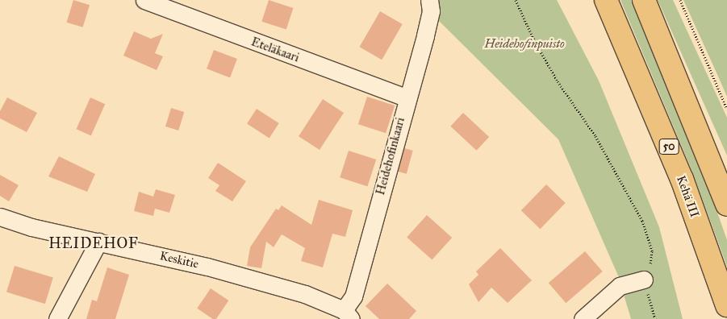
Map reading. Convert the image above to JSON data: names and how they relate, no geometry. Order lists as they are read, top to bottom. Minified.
{"streets":{"highway":["50","Kehä III"],"street":["Eteläkaari","Heidehofinkaari","Keskitie"]},"crossings":[["Eteläkaari","Heidehofinkaari"],["Heidehofinkaari","Keskitie"]],"districts":["HEIDEHOF"],"parks":["Heidehofinpuisto"]}
